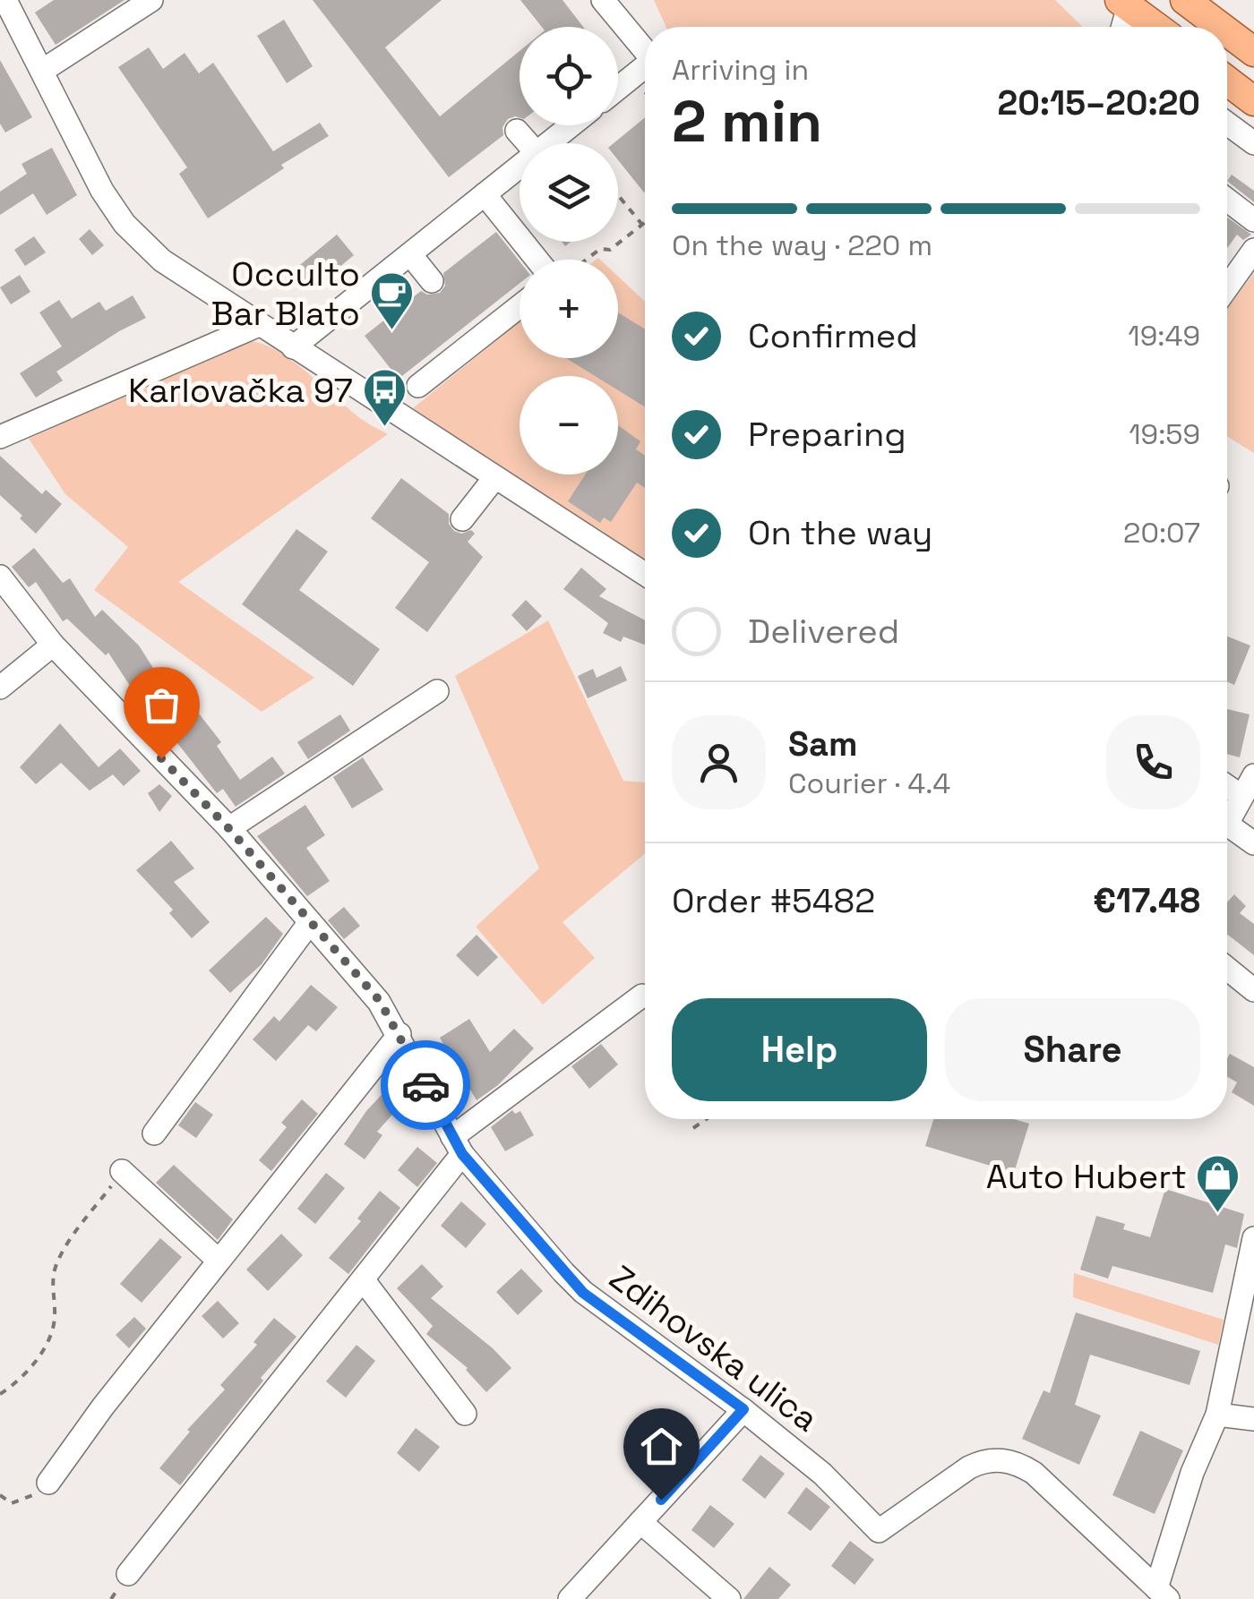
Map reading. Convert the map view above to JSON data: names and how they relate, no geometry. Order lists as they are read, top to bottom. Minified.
{"streets":{"street":["Zdihovska ulica"]},"places":{"cafe":["Occulto Bar Blato"],"bus stop":["Karlovačka 97"],"shop":["Auto Hubert"]},"page":{"map_buttons":["+","−"],"heading":["2 min","Arriving in","20:15–20:20"],"panel":["Sam","Courier · 4.4","Order #5482","€17.48"],"bar":"On the way · 220 m","list":[["Confirmed","19:49"],["Preparing","19:59"],["On the way","20:07"],"Delivered"],"buttons":["Help","Share"]}}
